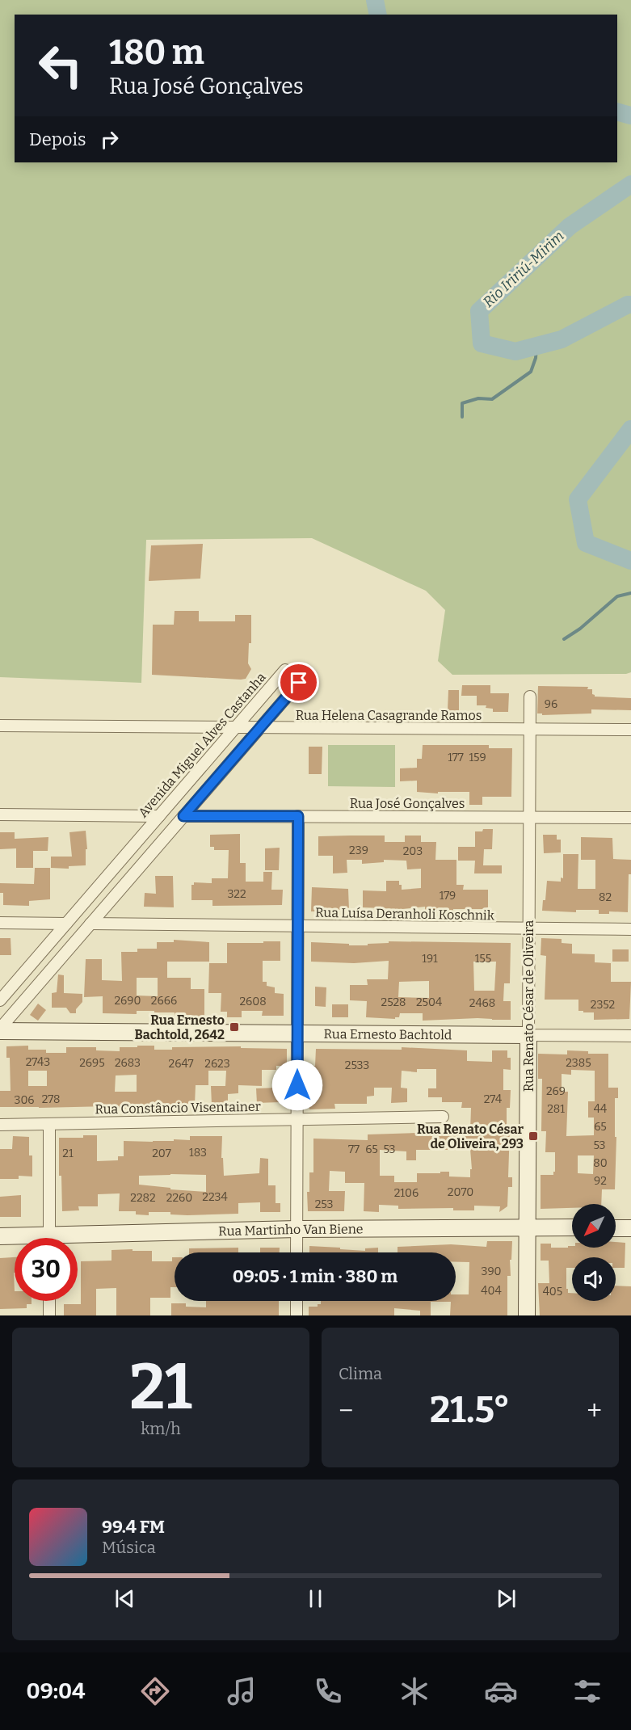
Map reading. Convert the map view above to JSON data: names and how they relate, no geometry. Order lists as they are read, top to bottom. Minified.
{"streets":{"street":["Rua Helena Casagrande Ramos","Avenida Miguel Alves Castanha","Rua José Gonçalves","Rua Luísa Deranholi Koschnik","Rua Renato César de Oliveira","Rua Ernesto Bachtold","Rua Constâncio Visentainer","Rua Martinho Van Biene"]},"crossings":[["Rua Helena Casagrande Ramos","Avenida Miguel Alves Castanha"],["Rua Helena Casagrande Ramos","Rua Renato César de Oliveira"],["Avenida Miguel Alves Castanha","Rua José Gonçalves"],["Avenida Miguel Alves Castanha","Rua Luísa Deranholi Koschnik"],["Avenida Miguel Alves Castanha","Rua Ernesto Bachtold"],["Rua José Gonçalves","Rua Renato César de Oliveira"],["Rua Luísa Deranholi Koschnik","Rua Renato César de Oliveira"],["Rua Renato César de Oliveira","Rua Ernesto Bachtold"],["Rua Renato César de Oliveira","Rua Martinho Van Biene"]],"water":["Rio Iririú-Mirim"],"places":{"transit":["Rua Ernesto Bachtold, 2642","Rua Renato César de Oliveira, 293"]},"house_numbers":["96","177","159","239","203","322","179","82","191","155","2690","2666","2608","2528","2504","2468","2352","2743","2695","2683","2385","2647","2623","2533","269","278","274","306","281","44","65","53","77","65","53","183","21","207","80","92","2070","2106","2234","2282","2260","253","390","404","405"],"north":"bottom left","page":{"turn":["180 m","Rua José Gonçalves"],"then":"Depois","limit":"30","trip":"09:05 · 1 min · 380 m","tile":[["21","km/h"],"Clima"],"heat":["−","21.5°","+"],"song":["99.4 FM","Música"],"tabs":"09:04"}}
